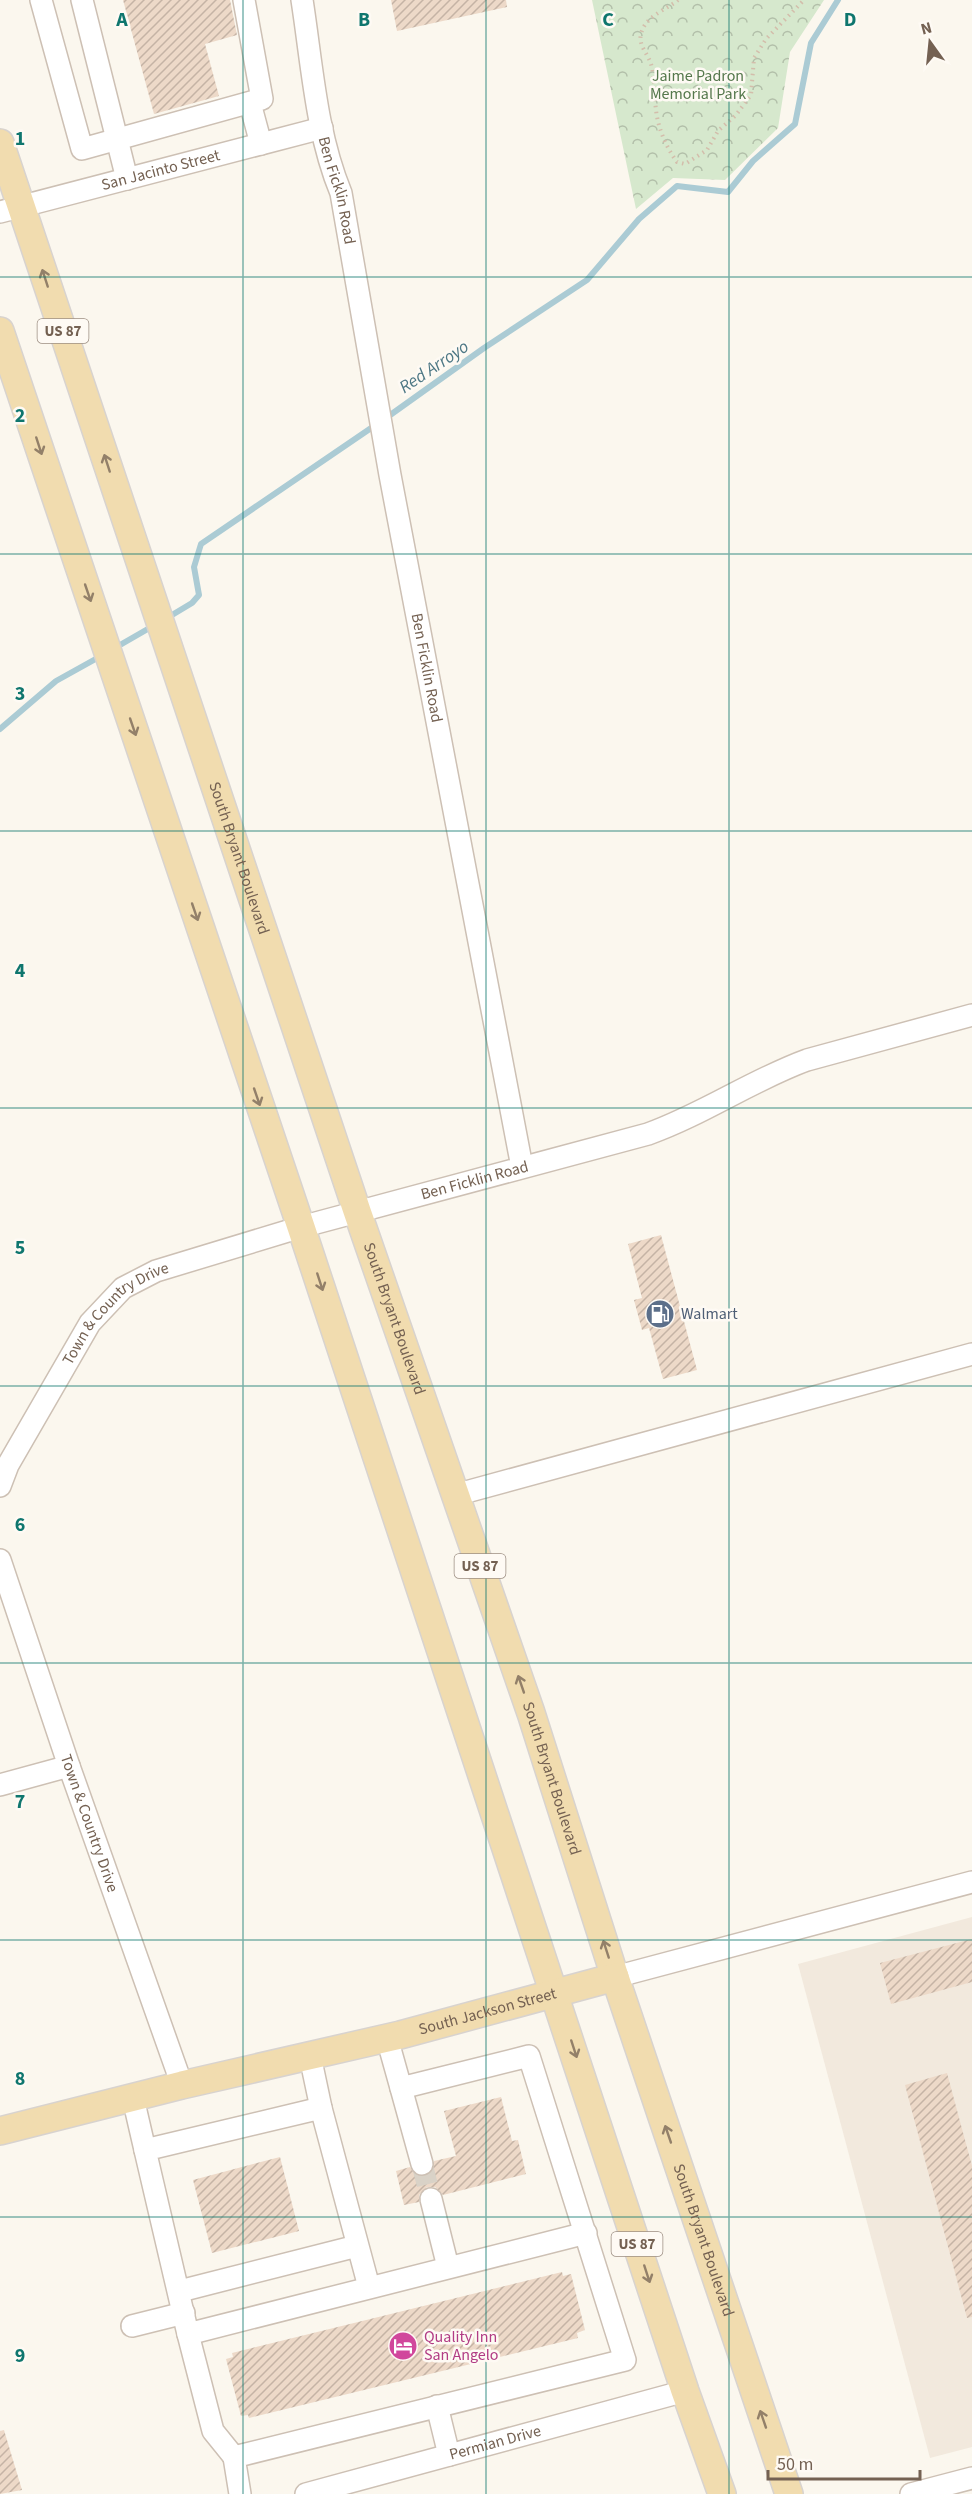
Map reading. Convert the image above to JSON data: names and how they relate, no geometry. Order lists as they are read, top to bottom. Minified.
{"streets":{"main road":["US 87","South Bryant Boulevard","South Jackson Street"],"street":["San Jacinto Street","Ben Ficklin Road","Town & Country Drive","Permian Drive"]},"crossings":[["San Jacinto Street","Ben Ficklin Road"],["San Jacinto Street","South Bryant Boulevard"],["Ben Ficklin Road","US 87"],["Ben Ficklin Road","South Bryant Boulevard"],["Ben Ficklin Road","Town & Country Drive"],["US 87","Town & Country Drive"],["US 87","South Jackson Street"],["US 87","Permian Drive"],["South Bryant Boulevard","South Jackson Street"],["Town & Country Drive","South Jackson Street"]],"water":["Red Arroyo"],"parks":["Jaime Padron Memorial Park"],"places":{"fuel station":["Walmart"],"hotel":["Quality Inn San Angelo"]},"scale_bar":"50 m","north":"top","grid":{"columns":["A","B","C","D"],"rows":["1","2","3","4","5","6","7","8","9"]}}
